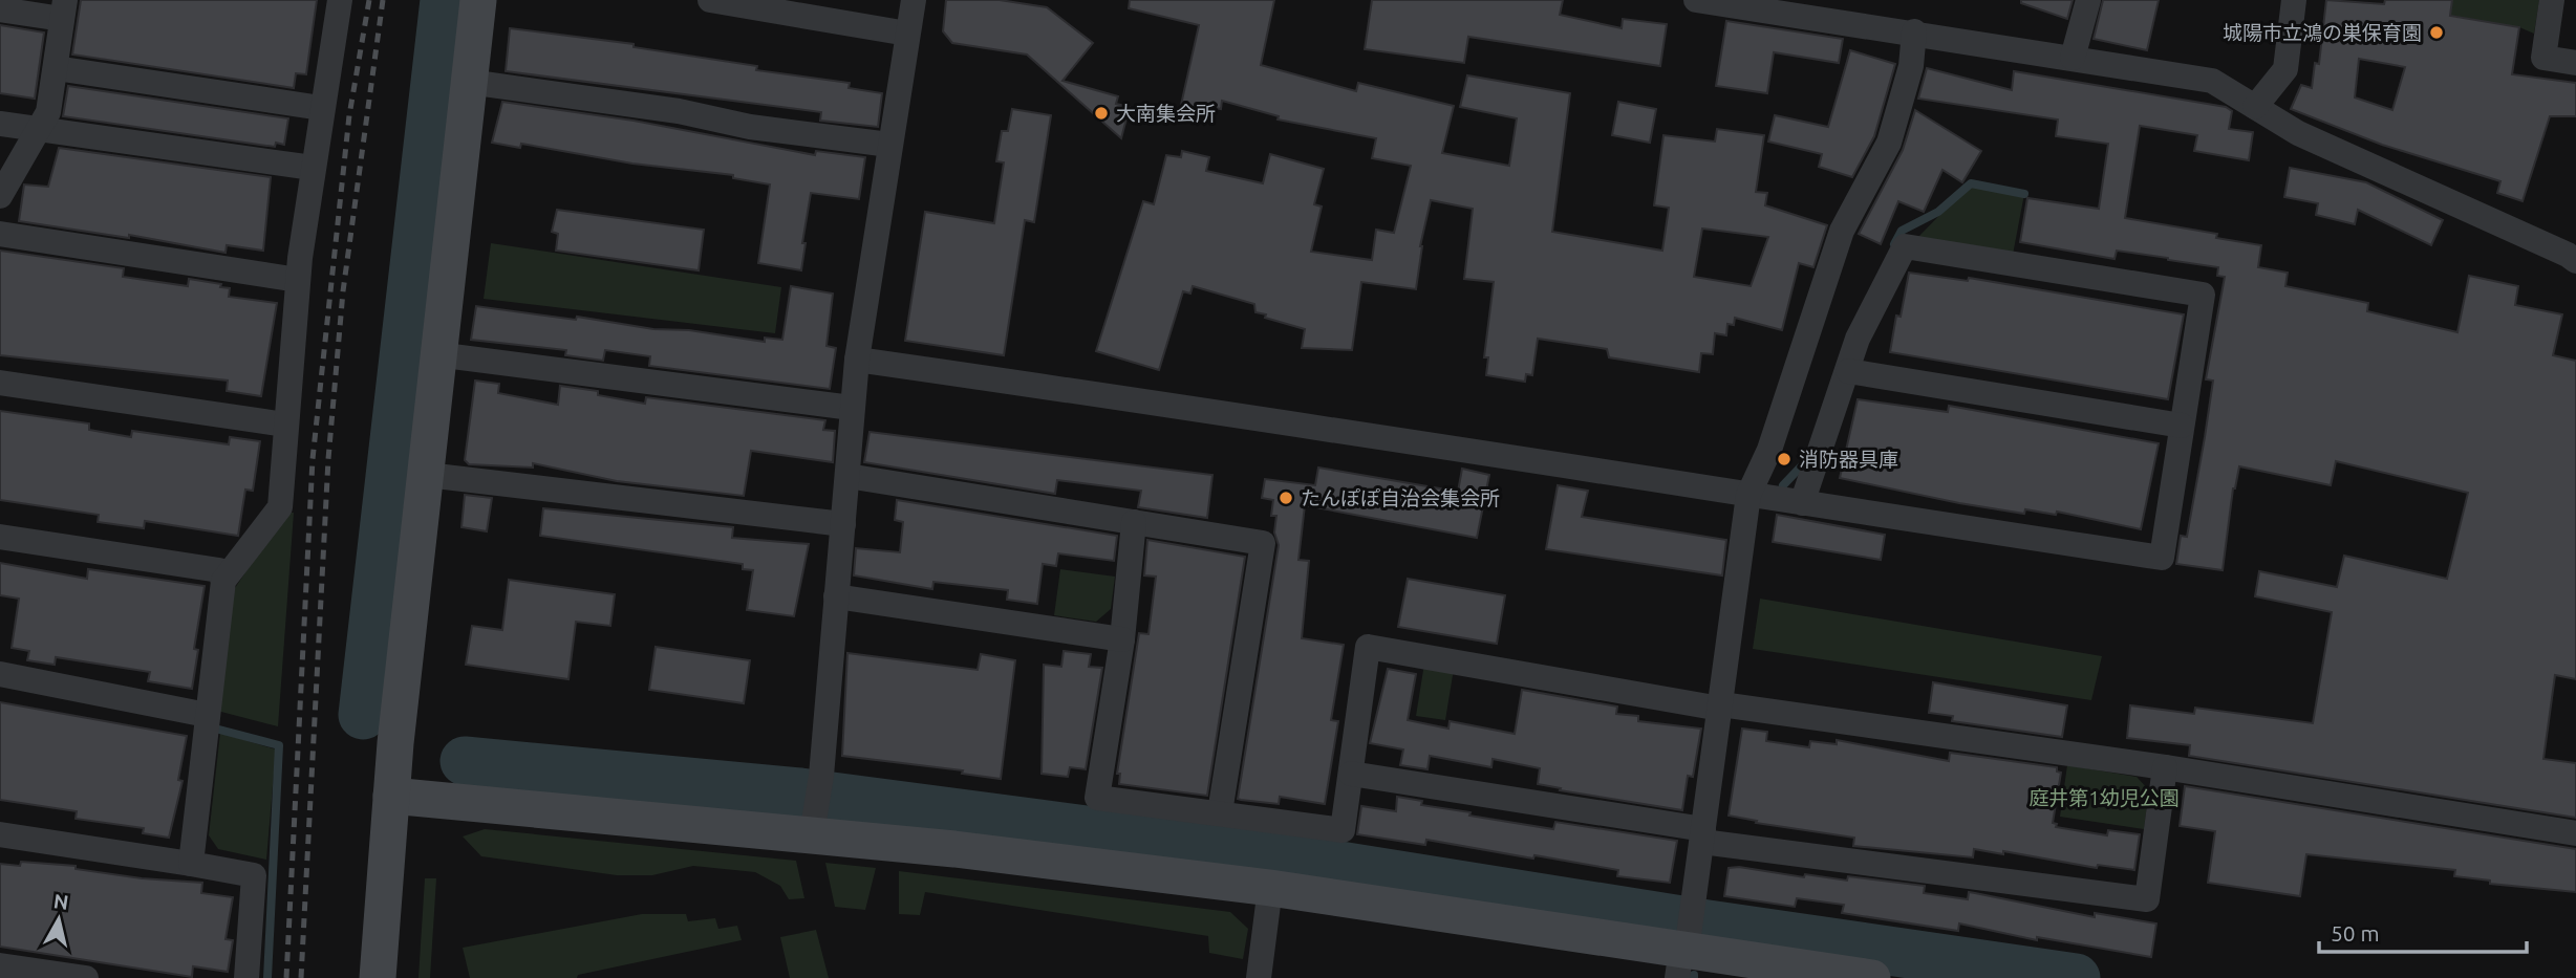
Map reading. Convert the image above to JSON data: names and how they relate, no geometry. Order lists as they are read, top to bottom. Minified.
{"parks":["庭井第1幼児公園"],"places":["城陽市立鴻の巣保育園","大南集会所","消防器具庫","たんぽぽ自治会集会所"],"scale_bar":"50 m","north":"top"}
